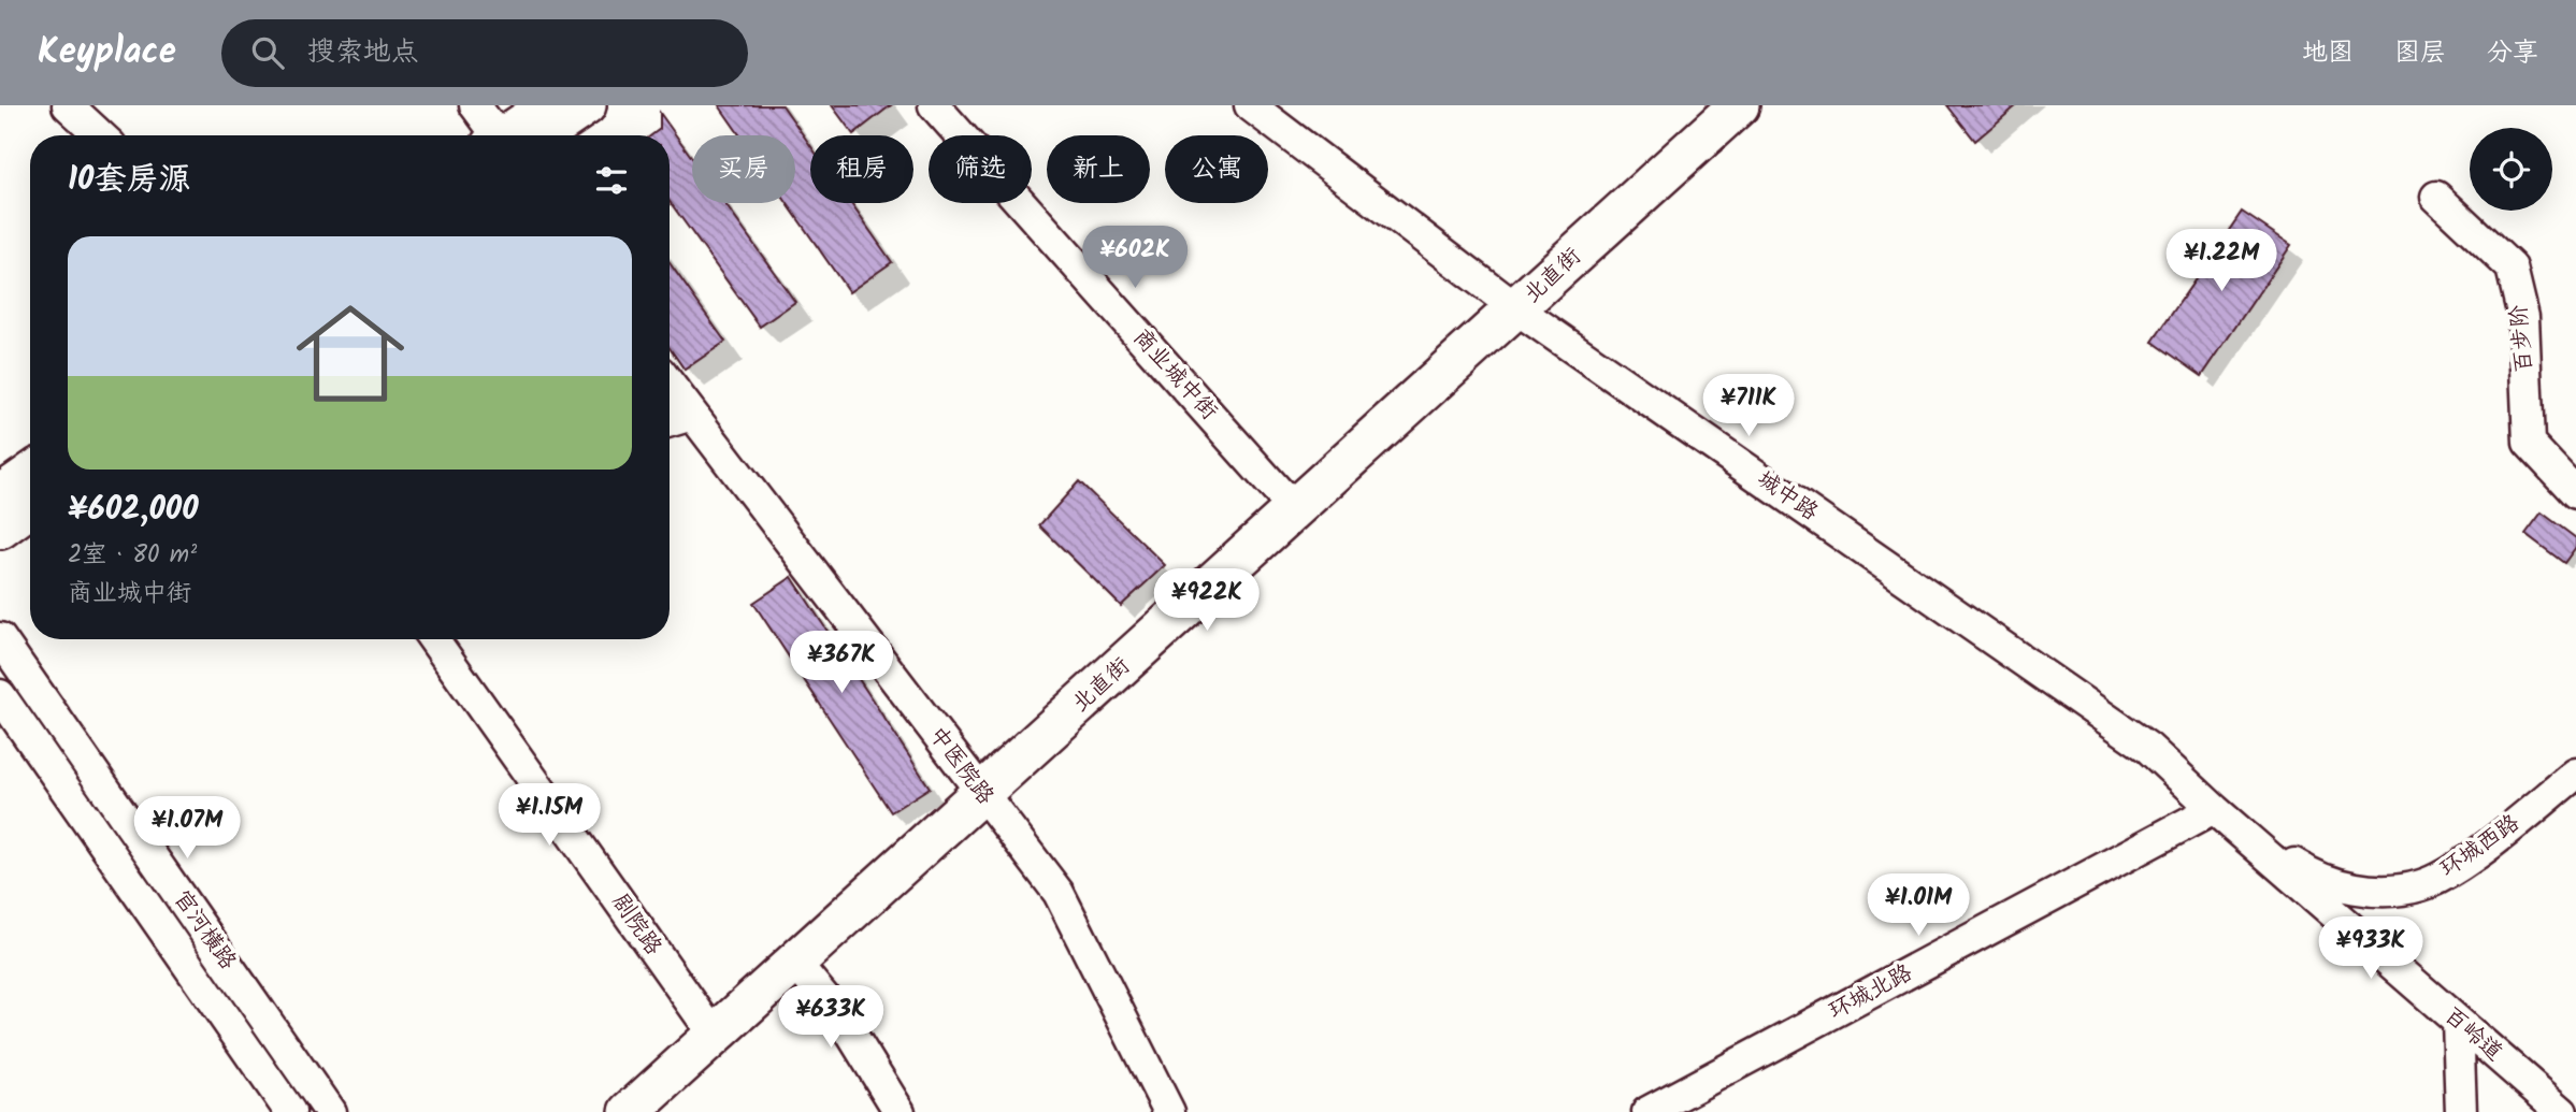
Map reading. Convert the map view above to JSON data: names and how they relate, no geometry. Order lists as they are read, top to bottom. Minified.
{"streets":{"main road":["北直街"],"street":["百步阶","商业城中街","城中路","中医院路","环城西路","剧院路","官河横路","环城北路","百岭道"]},"crossings":[["北直街","商业城中街"],["北直街","城中路"],["北直街","中医院路"],["北直街","剧院路"],["城中路","环城西路"],["城中路","环城北路"],["城中路","百岭道"],["环城西路","环城北路"],["环城西路","百岭道"],["环城北路","百岭道"]],"page":{"header":"Keyplace","search":"搜索地点","nav":["地图","图层","分享"],"chip":["买房","租房","筛选","新上","公寓"],"heading":"10套房源","price":["¥602K","¥1.22M","¥711K","¥922K","¥367K","¥1.15M","¥1.07M","¥1.01M","¥933K","¥633K"],"list":[{"name":"¥602,000","note":"2室 · 80 m² · 商业城中街"}]}}
